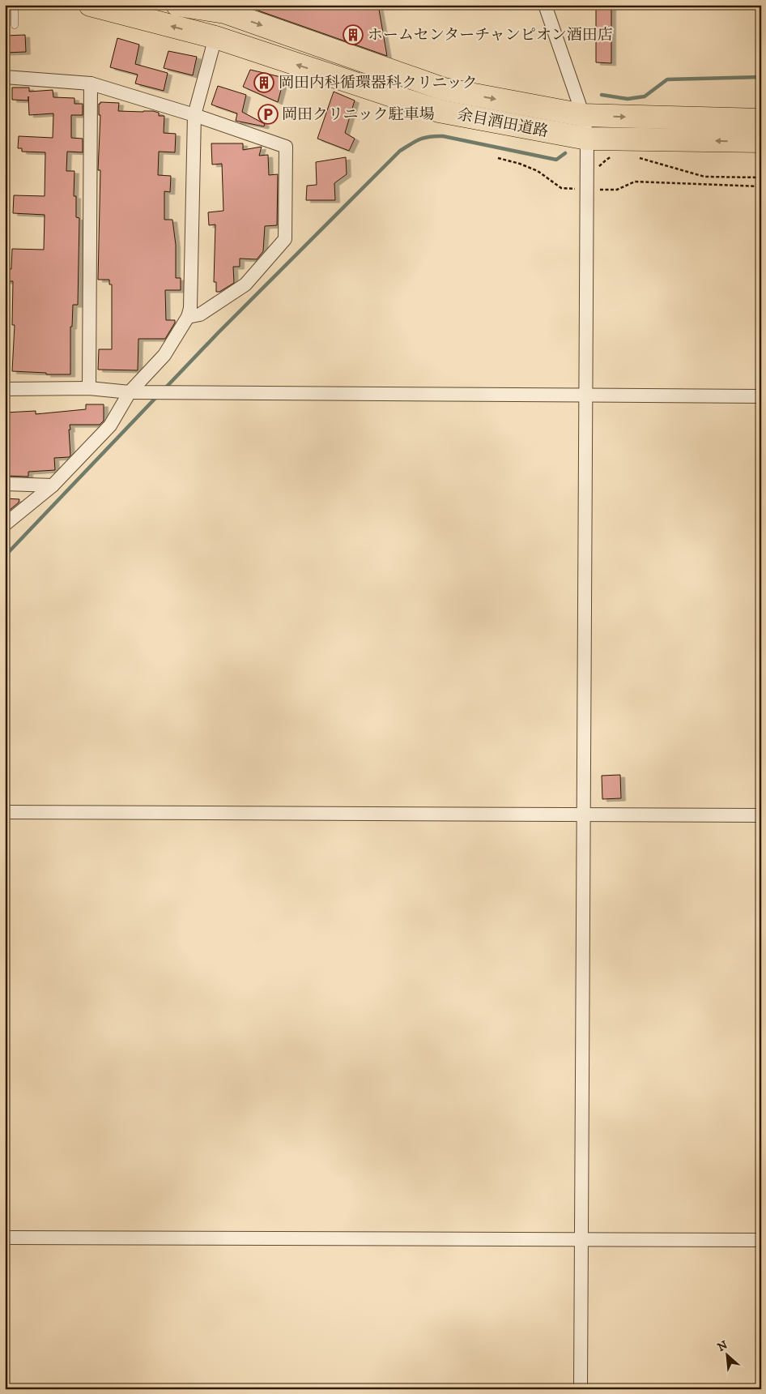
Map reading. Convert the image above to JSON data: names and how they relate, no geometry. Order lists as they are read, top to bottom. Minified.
{"streets":{"highway":["余目酒田道路"]},"places":{"building":["ホームセンターチャンピオン酒田店","岡田内科循環器科クリニック"],"parking":["岡田クリニック駐車場"]},"north":"top left"}
